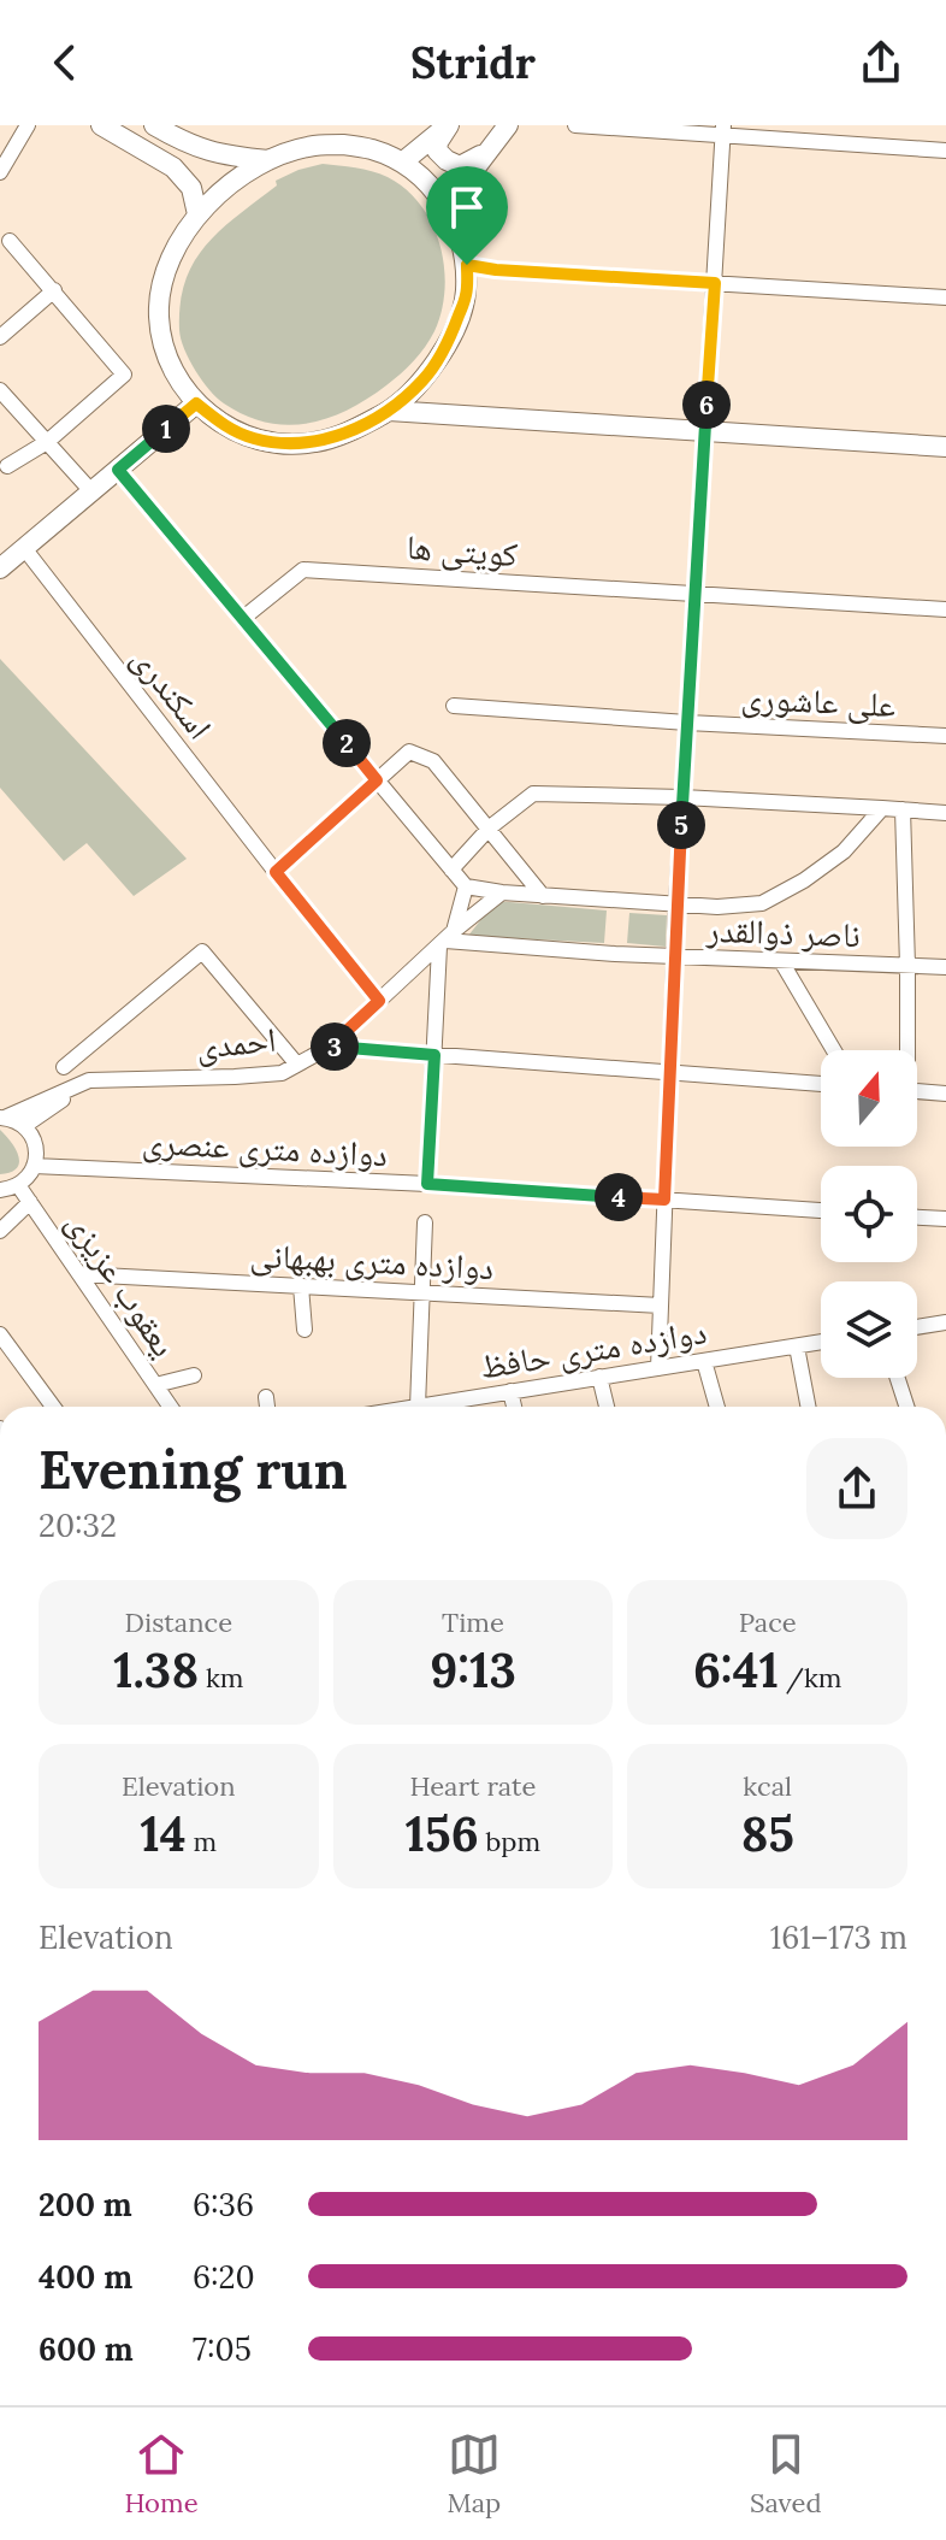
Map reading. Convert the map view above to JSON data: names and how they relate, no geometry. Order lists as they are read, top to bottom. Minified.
{"streets":{"street":["کویتی ها","اسکندری","علی عاشوری","ناصر ذوالقدر","احمدی","دوازده متری عنصری","دوازده متری بهبهانی","یعقوب عزیزی","دوازده متری حافظ"]},"crossings":[["اسکندری","احمدی"],["ناصر ذوالقدر","احمدی"],["دوازده متری بهبهانی","یعقوب عزیزی"]],"north":"top","page":{"header":"Stridr","pins":["6","1","2","5","3","4"],"heading":["Evening run","20:32"],"stats":[["Distance","1.38 km"],["Time","9:13"],["Pace","6:41 /km"],["Elevation","14 m"],["Heart rate","156 bpm"],["kcal","85"]],"chart":["Elevation","161–173 m"],"list":[{"name":"200 m","note":"6:36"},{"name":"400 m","note":"6:20"},{"name":"600 m","note":"7:05"}],"tabs":["Home","Map","Saved"]}}
